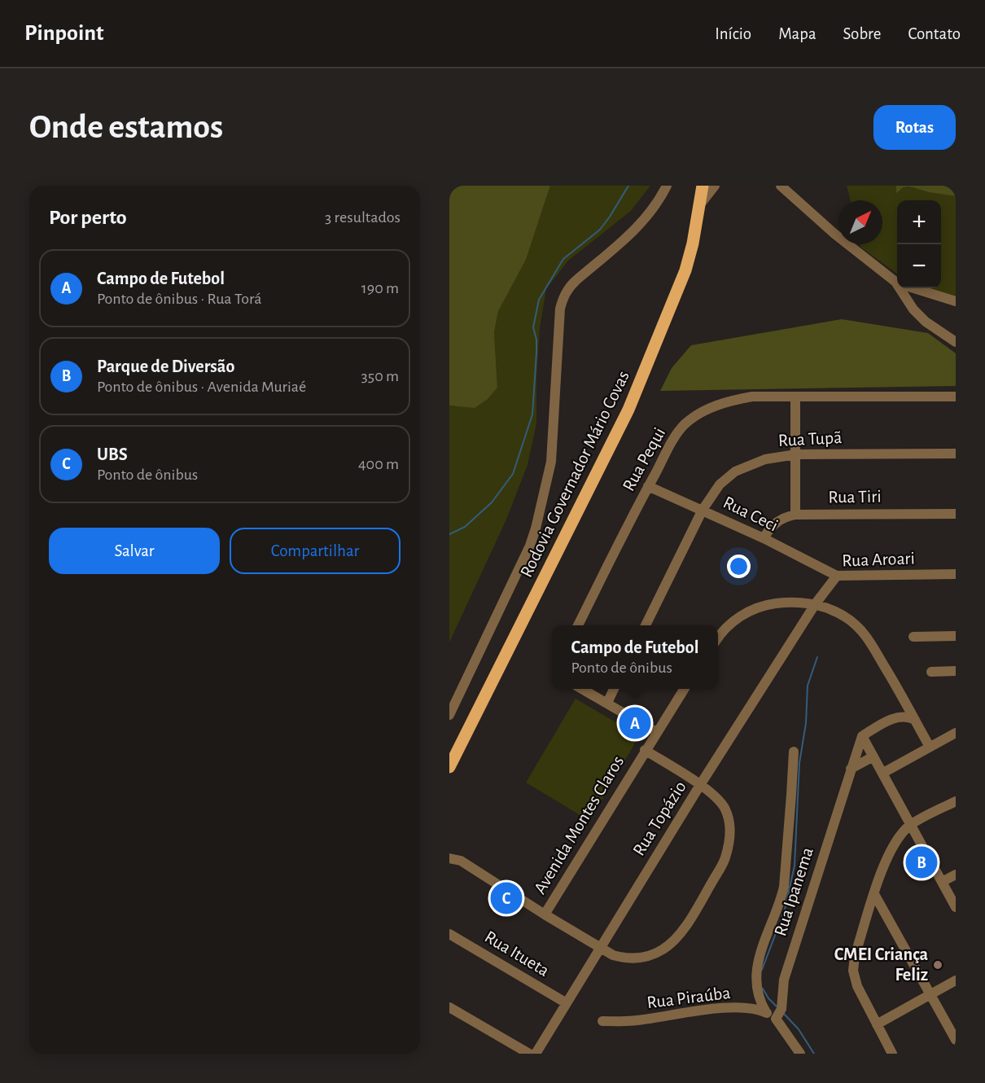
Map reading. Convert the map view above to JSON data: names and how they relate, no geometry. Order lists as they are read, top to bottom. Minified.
{"streets":{"main road":["Rodovia Governador Mário Covas"],"street":["Rua Tupã","Rua Pequi","Rua Tiri","Rua Ceci","Rua Aroari","Rua Topázio","Avenida Montes Claros","Rua Ipanema","Rua Itueta","Rua Piraúba"]},"crossings":[["Rua Tupã","Rua Ceci"],["Rua Pequi","Rua Ceci"],["Rua Tiri","Rua Ceci"],["Rua Ceci","Rua Aroari"],["Rua Aroari","Rua Topázio"],["Rua Topázio","Rua Itueta"],["Rua Ipanema","Rua Piraúba"]],"places":["CMEI Criança Feliz"],"north":"top right","page":{"header":"Pinpoint","nav":["Início","Mapa","Sobre","Contato"],"buttons":["Rotas",["Salvar","Compartilhar"]],"title":"Onde estamos","heading":["Por perto","3 resultados"],"map_buttons":["+","−"],"list":[{"mark":"A","name":"Campo de Futebol","note":"Ponto de ônibus · Rua Torá","value":"190 m"},{"mark":"B","name":"Parque de Diversão","note":"Ponto de ônibus · Avenida Muriaé","value":"350 m"},{"mark":"C","name":"UBS","note":"Ponto de ônibus","value":"400 m"}],"popup":["Campo de Futebol","Ponto de ônibus"],"pins":["A","B","C"]}}
